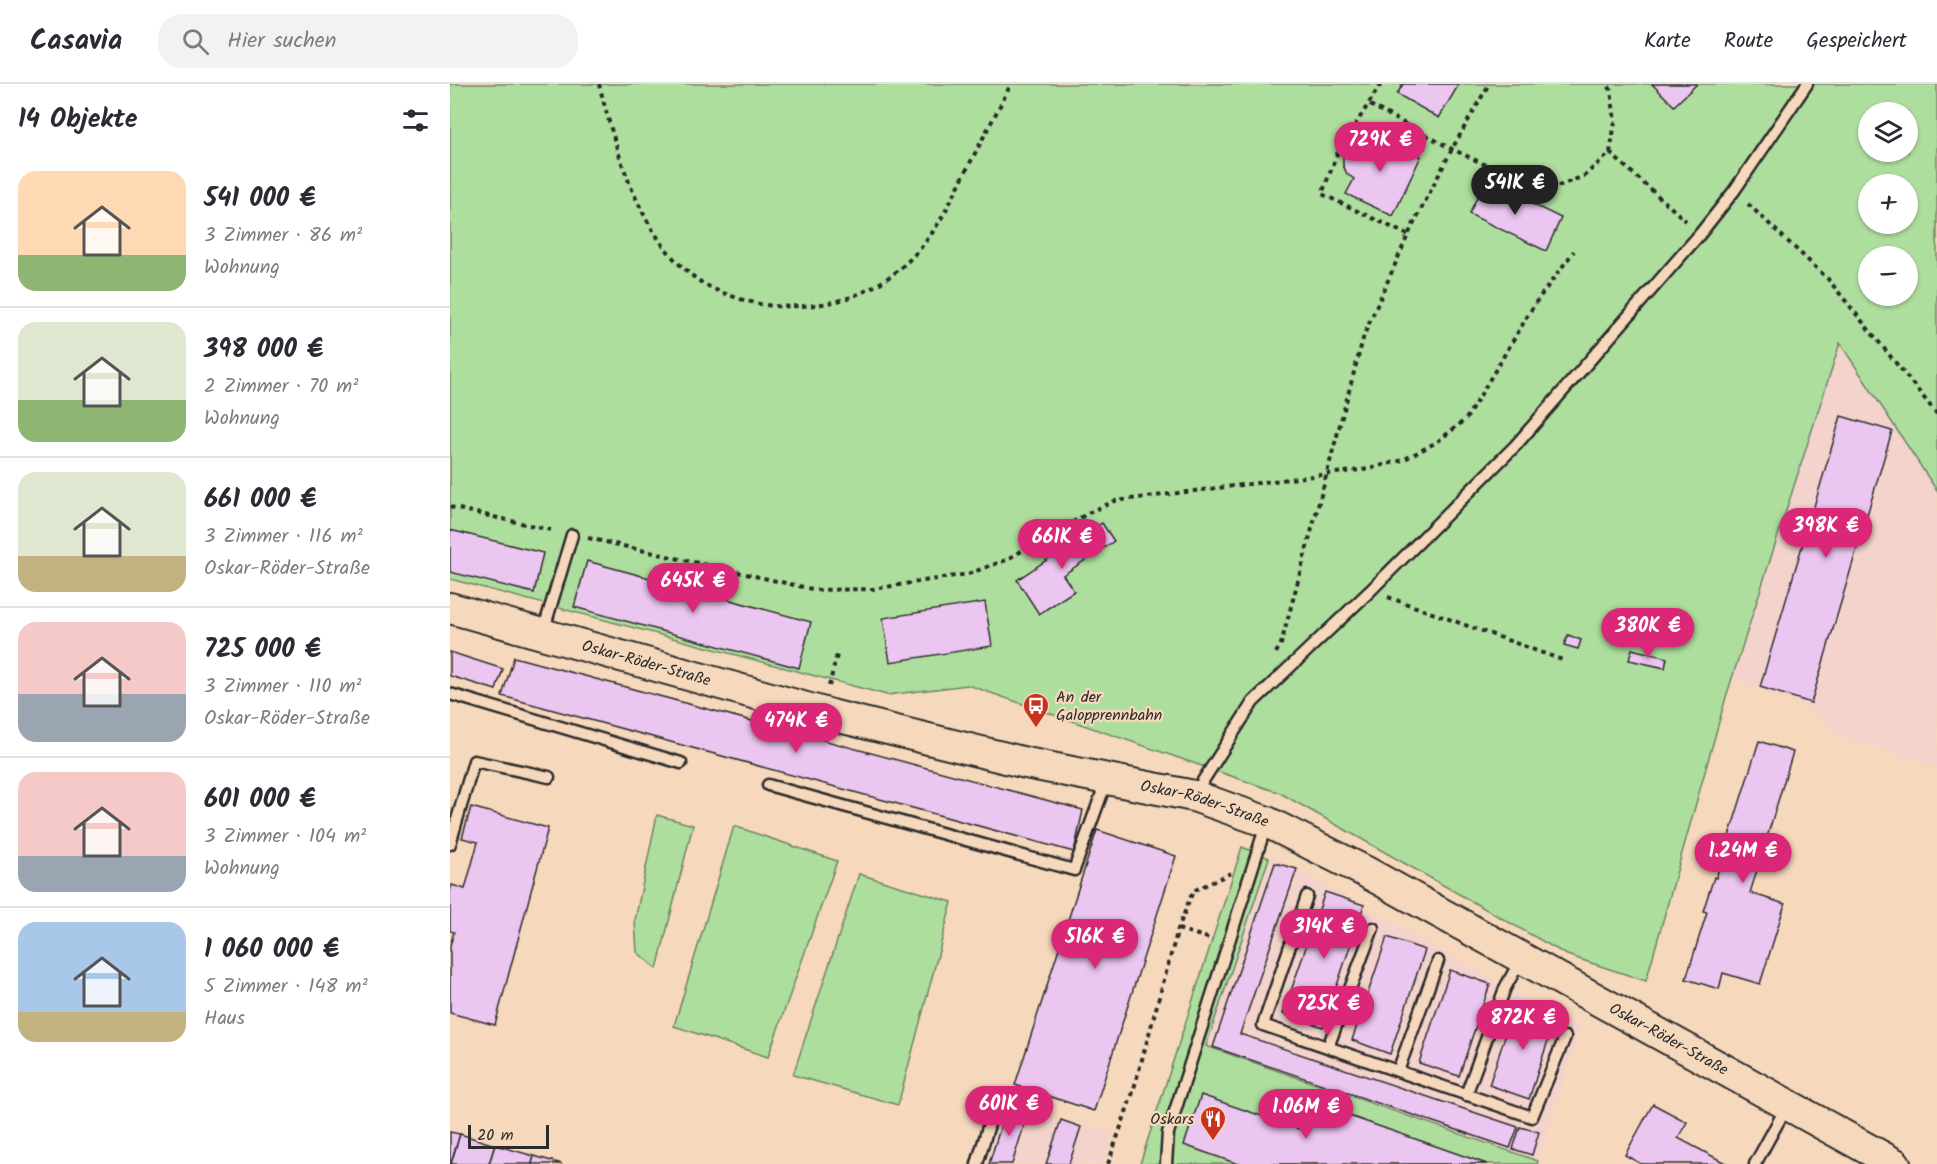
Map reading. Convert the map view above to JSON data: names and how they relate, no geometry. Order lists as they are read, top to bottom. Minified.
{"streets":{"street":["Oskar-Röder-Straße"]},"places":{"bus stop":["An der Galopprennbahn"],"restaurant":["Oskars"]},"scale_bar":"20 m","page":{"header":"Casavia","search":"Hier suchen","nav":["Karte","Route","Gespeichert"],"heading":"14 Objekte","map_buttons":["+","−"],"price":["729K €","541K €","398K €","661K €","645K €","380K €","474K €","1.24M €","314K €","516K €","725K €","872K €","601K €","1.06M €"],"list":[{"name":"541 000 €","note":"3 Zimmer · 86 m² · Wohnung"},{"name":"398 000 €","note":"2 Zimmer · 70 m² · Wohnung"},{"name":"661 000 €","note":"3 Zimmer · 116 m² · Oskar-Röder-Straße"},{"name":"725 000 €","note":"3 Zimmer · 110 m² · Oskar-Röder-Straße"},{"name":"601 000 €","note":"3 Zimmer · 104 m² · Wohnung"},{"name":"1 060 000 €","note":"5 Zimmer · 148 m² · Haus"}],"scale":"20 m"}}
